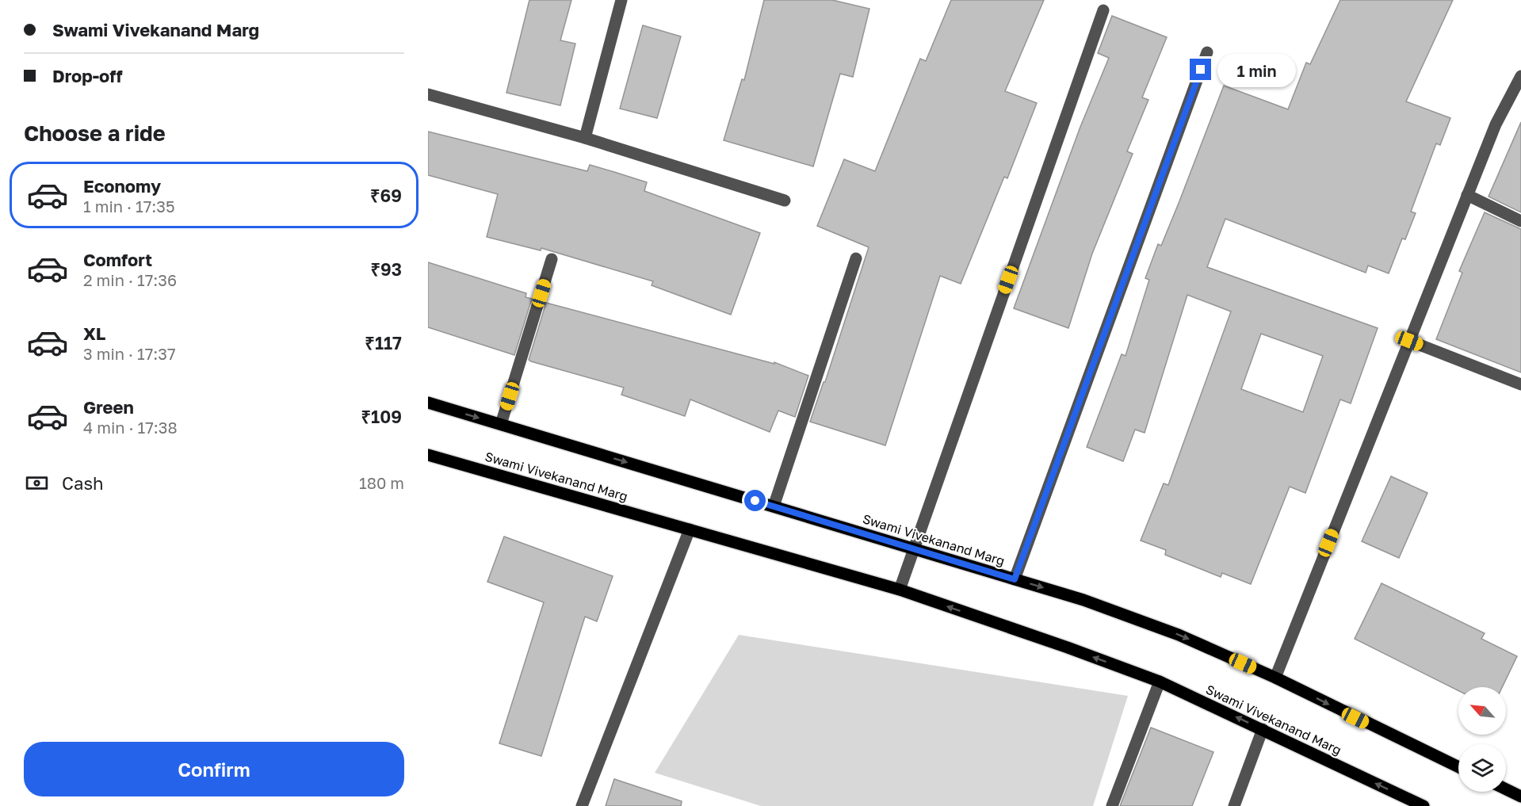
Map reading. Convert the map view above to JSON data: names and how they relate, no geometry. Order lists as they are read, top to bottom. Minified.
{"streets":{"main road":["Swami Vivekanand Marg"]},"north":"top left","page":{"banner":["Swami Vivekanand Marg","Drop-off"],"bubble":"1 min","heading":"Choose a ride","list":[{"name":"Economy","note":"1 min · 17:35","value":"₹69"},{"name":"Comfort","note":"2 min · 17:36","value":"₹93"},{"name":"XL","note":"3 min · 17:37","value":"₹117"},{"name":"Green","note":"4 min · 17:38","value":"₹109"}],"pay":["Cash","180 m"],"buttons":"Confirm"}}
